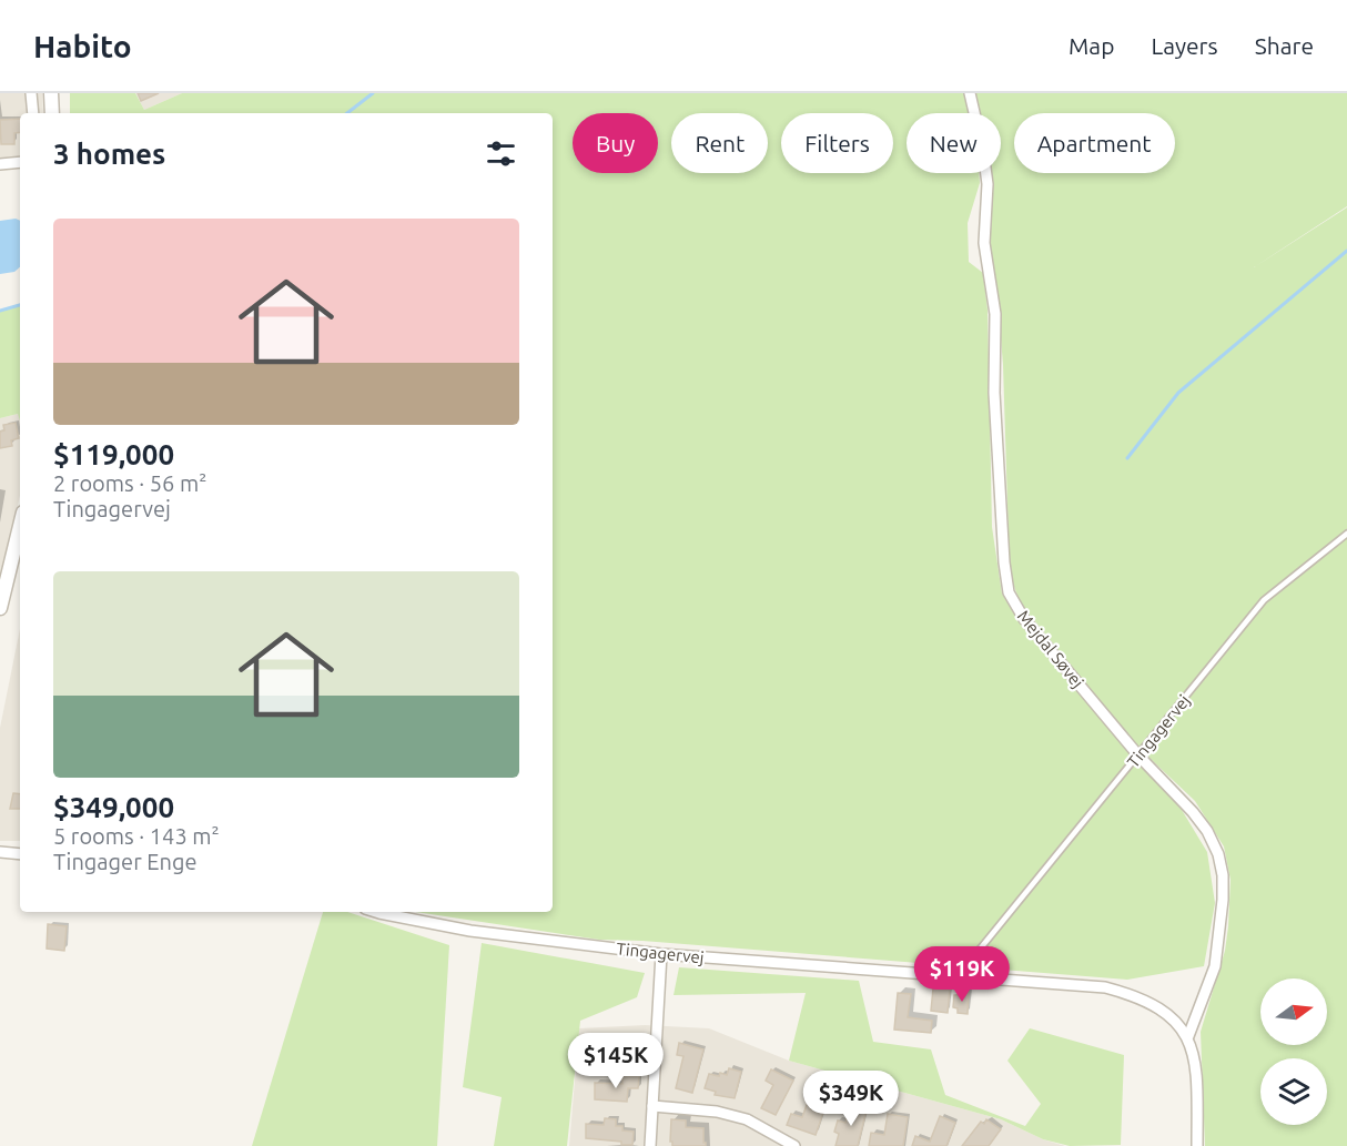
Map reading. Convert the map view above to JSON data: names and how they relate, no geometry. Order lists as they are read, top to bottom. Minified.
{"streets":{"street":["Mejdal Søvej","Tingagervej"]},"crossings":[["Mejdal Søvej","Tingagervej"]],"north":"right","page":{"header":"Habito","nav":["Map","Layers","Share"],"chip":["Buy","Rent","Filters","New","Apartment"],"heading":"3 homes","list":[{"name":"$119,000","note":"2 rooms · 56 m² · Tingagervej"},{"name":"$349,000","note":"5 rooms · 143 m² · Tingager Enge"}],"price":["$119K","$145K","$349K"]}}
